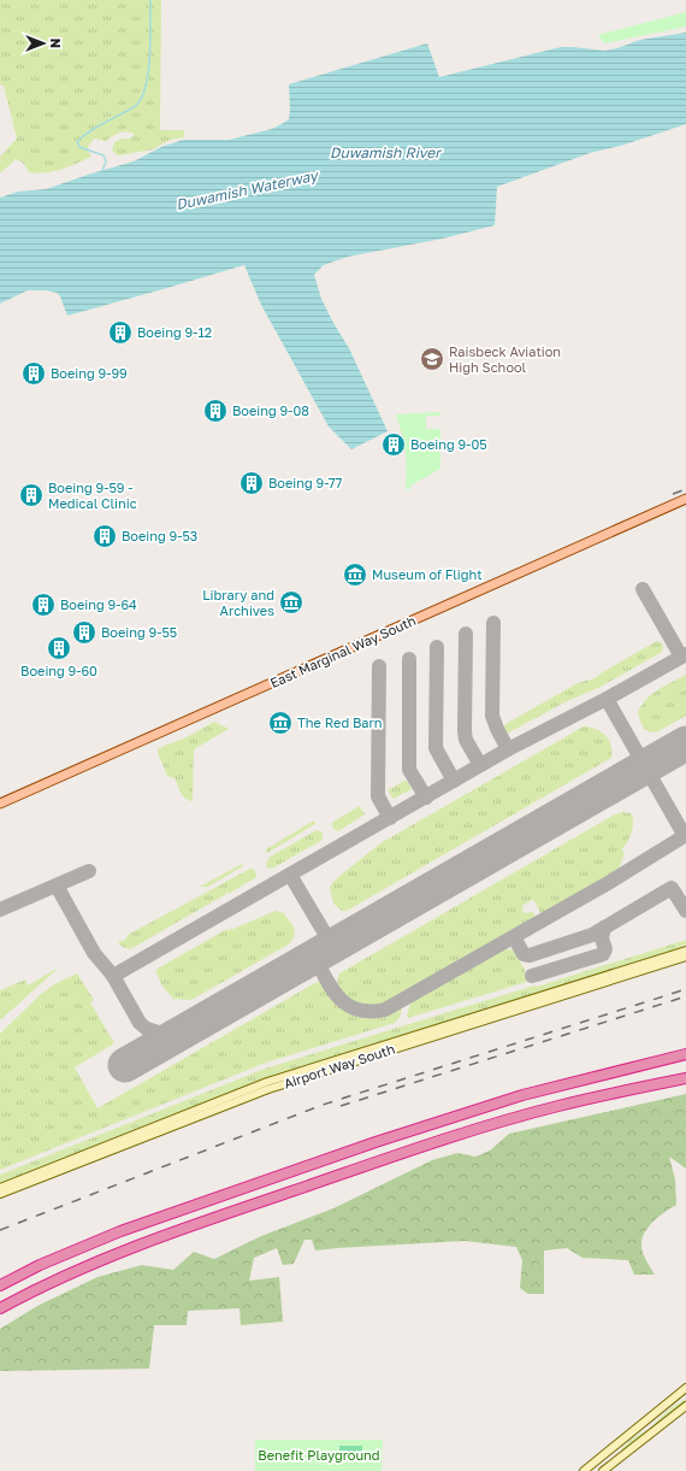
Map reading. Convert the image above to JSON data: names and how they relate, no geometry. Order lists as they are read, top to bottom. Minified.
{"streets":{"main road":["East Marginal Way South","Airport Way South"]},"water":["Duwamish River","Duwamish Waterway"],"parks":["Benefit Playground"],"places":{"building":["Boeing 9-12","Boeing 9-99","Boeing 9-08","Boeing 9-05","Boeing 9-77","Boeing 9-59 - Medical Clinic","Boeing 9-53","Boeing 9-64","Boeing 9-55","Boeing 9-60"],"school or university":["Raisbeck Aviation High School"],"museum":["Museum of Flight","Library and Archives","The Red Barn"]},"north":"right"}
